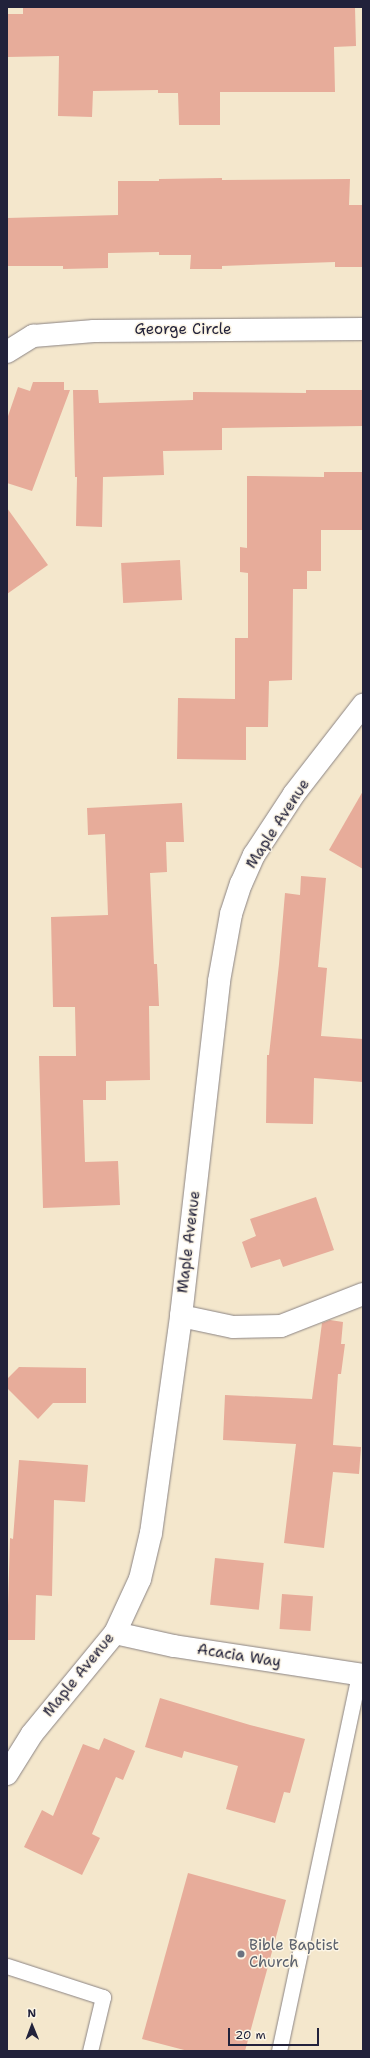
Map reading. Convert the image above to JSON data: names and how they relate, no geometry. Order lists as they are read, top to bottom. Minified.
{"streets":{"street":["George Circle","Maple Avenue","Acacia Way"]},"crossings":[["Maple Avenue","Acacia Way"]],"places":["Bible Baptist Church"],"scale_bar":"20 m","north":"top"}
